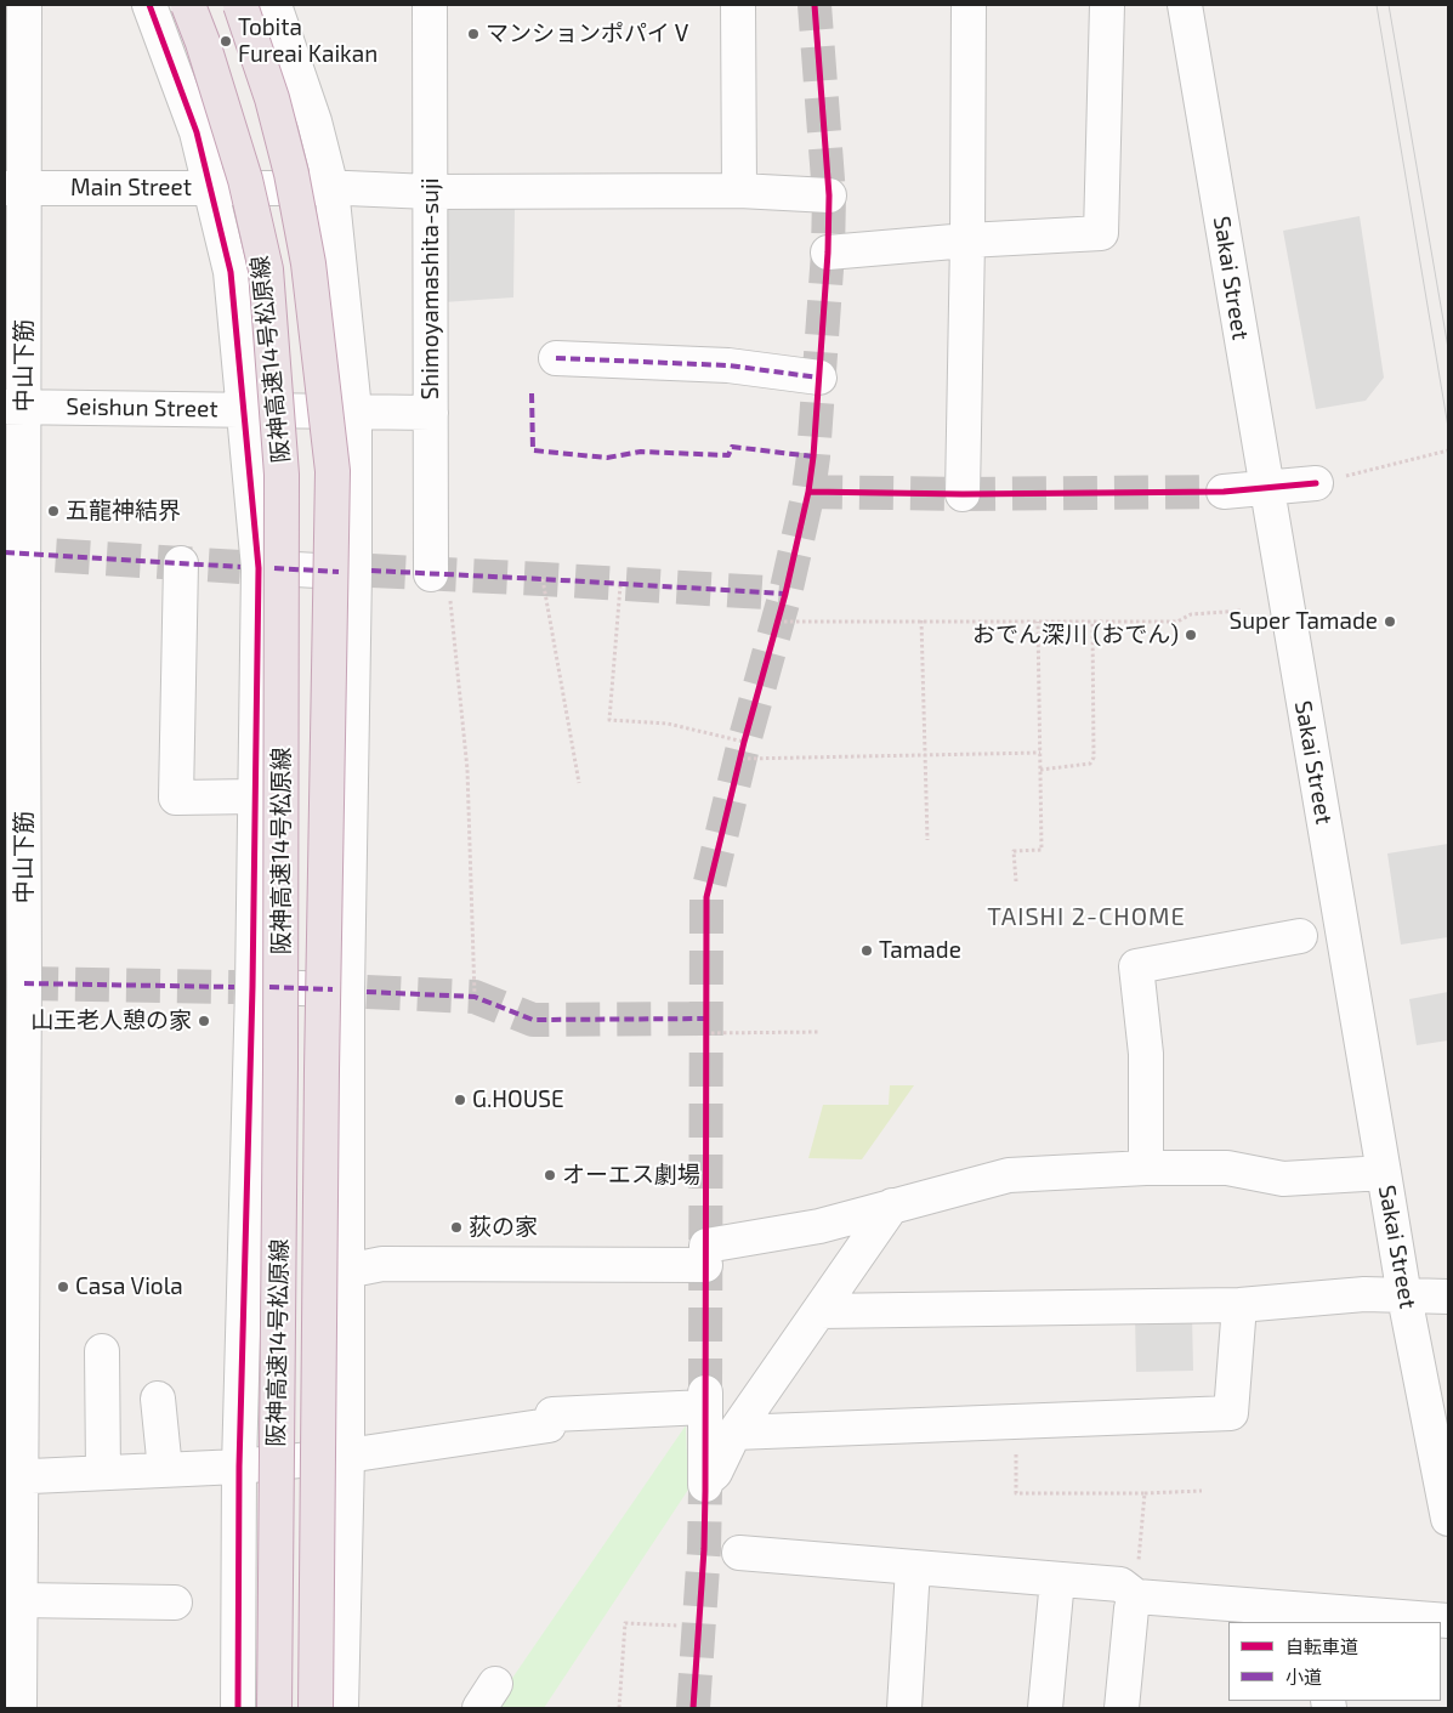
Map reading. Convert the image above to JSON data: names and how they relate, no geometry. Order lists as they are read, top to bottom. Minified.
{"streets":{"highway":["阪神高速14号松原線"],"street":["Main Street","Sakai Street","Shimoyamashita-suji","中山下筋","Seishun Street"]},"crossings":[["Main Street","Shimoyamashita-suji"],["Main Street","中山下筋"],["Shimoyamashita-suji","Seishun Street"],["中山下筋","Seishun Street"]],"districts":["TAISHI 2-CHOME"],"places":["マンションポパイⅤ","Tobita Fureai Kaikan","五龍神結界","Super Tamade","おでん深川 (おでん)","Tamade","山王老人憩の家","G.HOUSE","オーエス劇場","荻の家","Casa Viola"],"legend":["自転車道","小道"]}
